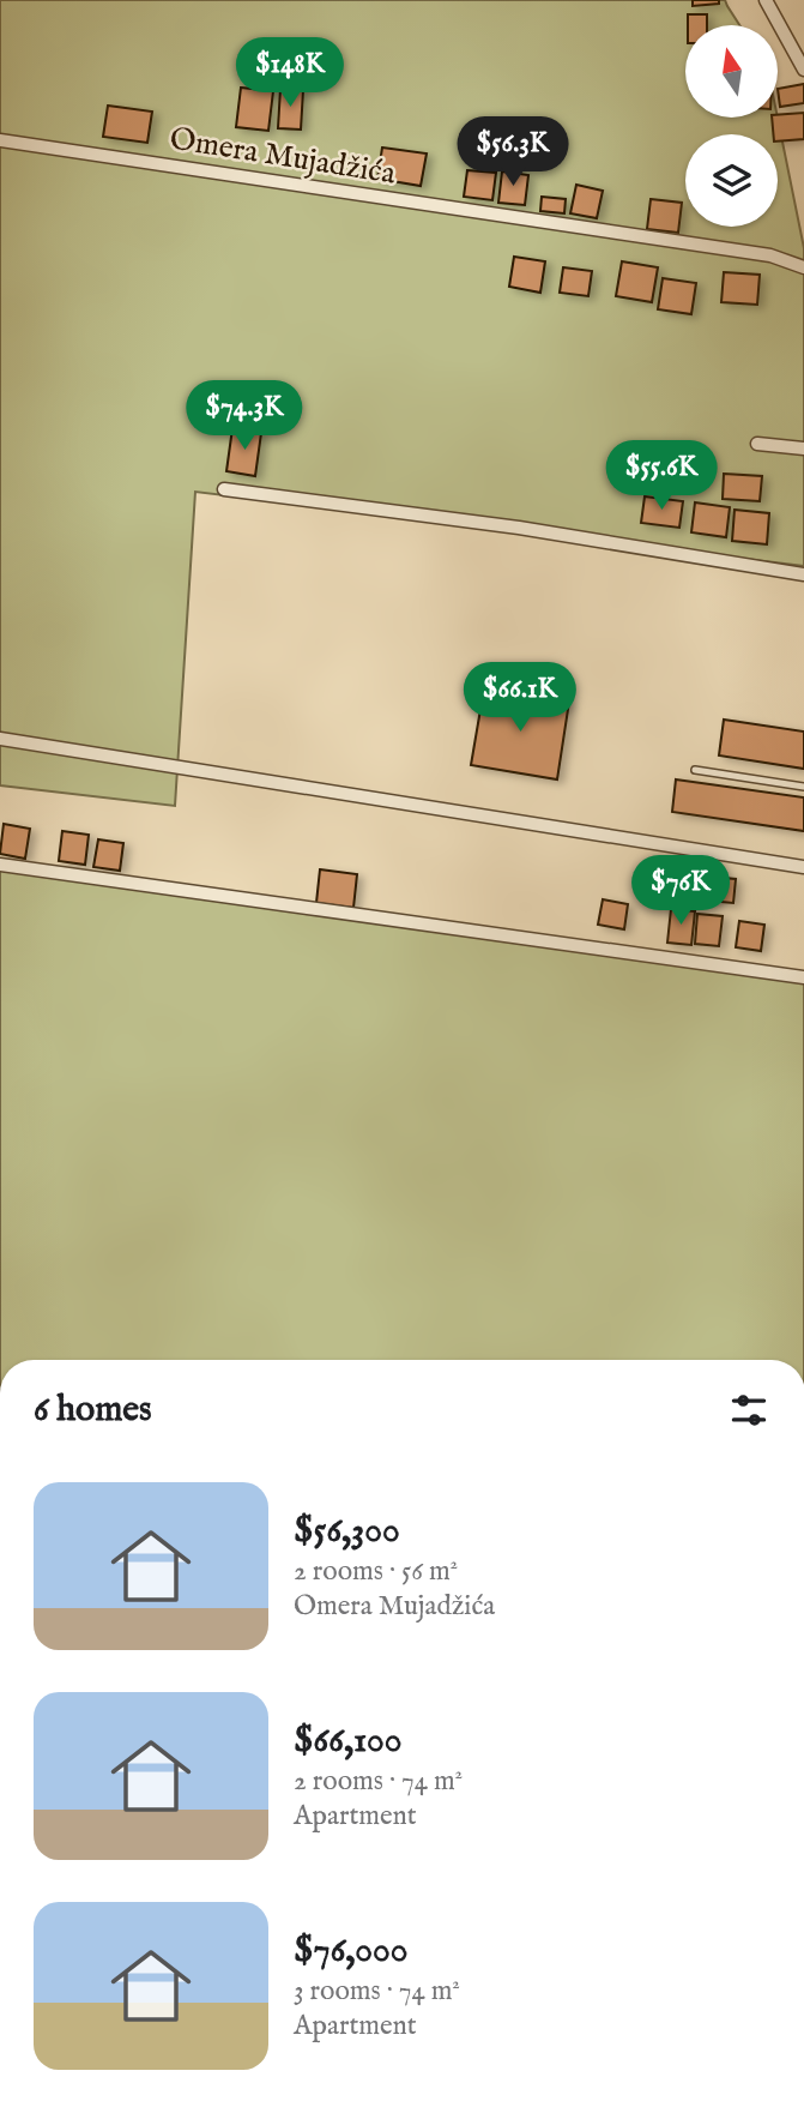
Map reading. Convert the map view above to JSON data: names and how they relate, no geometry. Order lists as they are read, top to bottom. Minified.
{"streets":{"street":["Omera Mujadžića"]},"north":"top","page":{"price":["$148K","$56.3K","$74.3K","$55.6K","$66.1K","$76K"],"heading":"6 homes","list":[{"name":"$56,300","note":"2 rooms · 56 m² · Omera Mujadžića"},{"name":"$66,100","note":"2 rooms · 74 m² · Apartment"},{"name":"$76,000","note":"3 rooms · 74 m² · Apartment"}]}}
